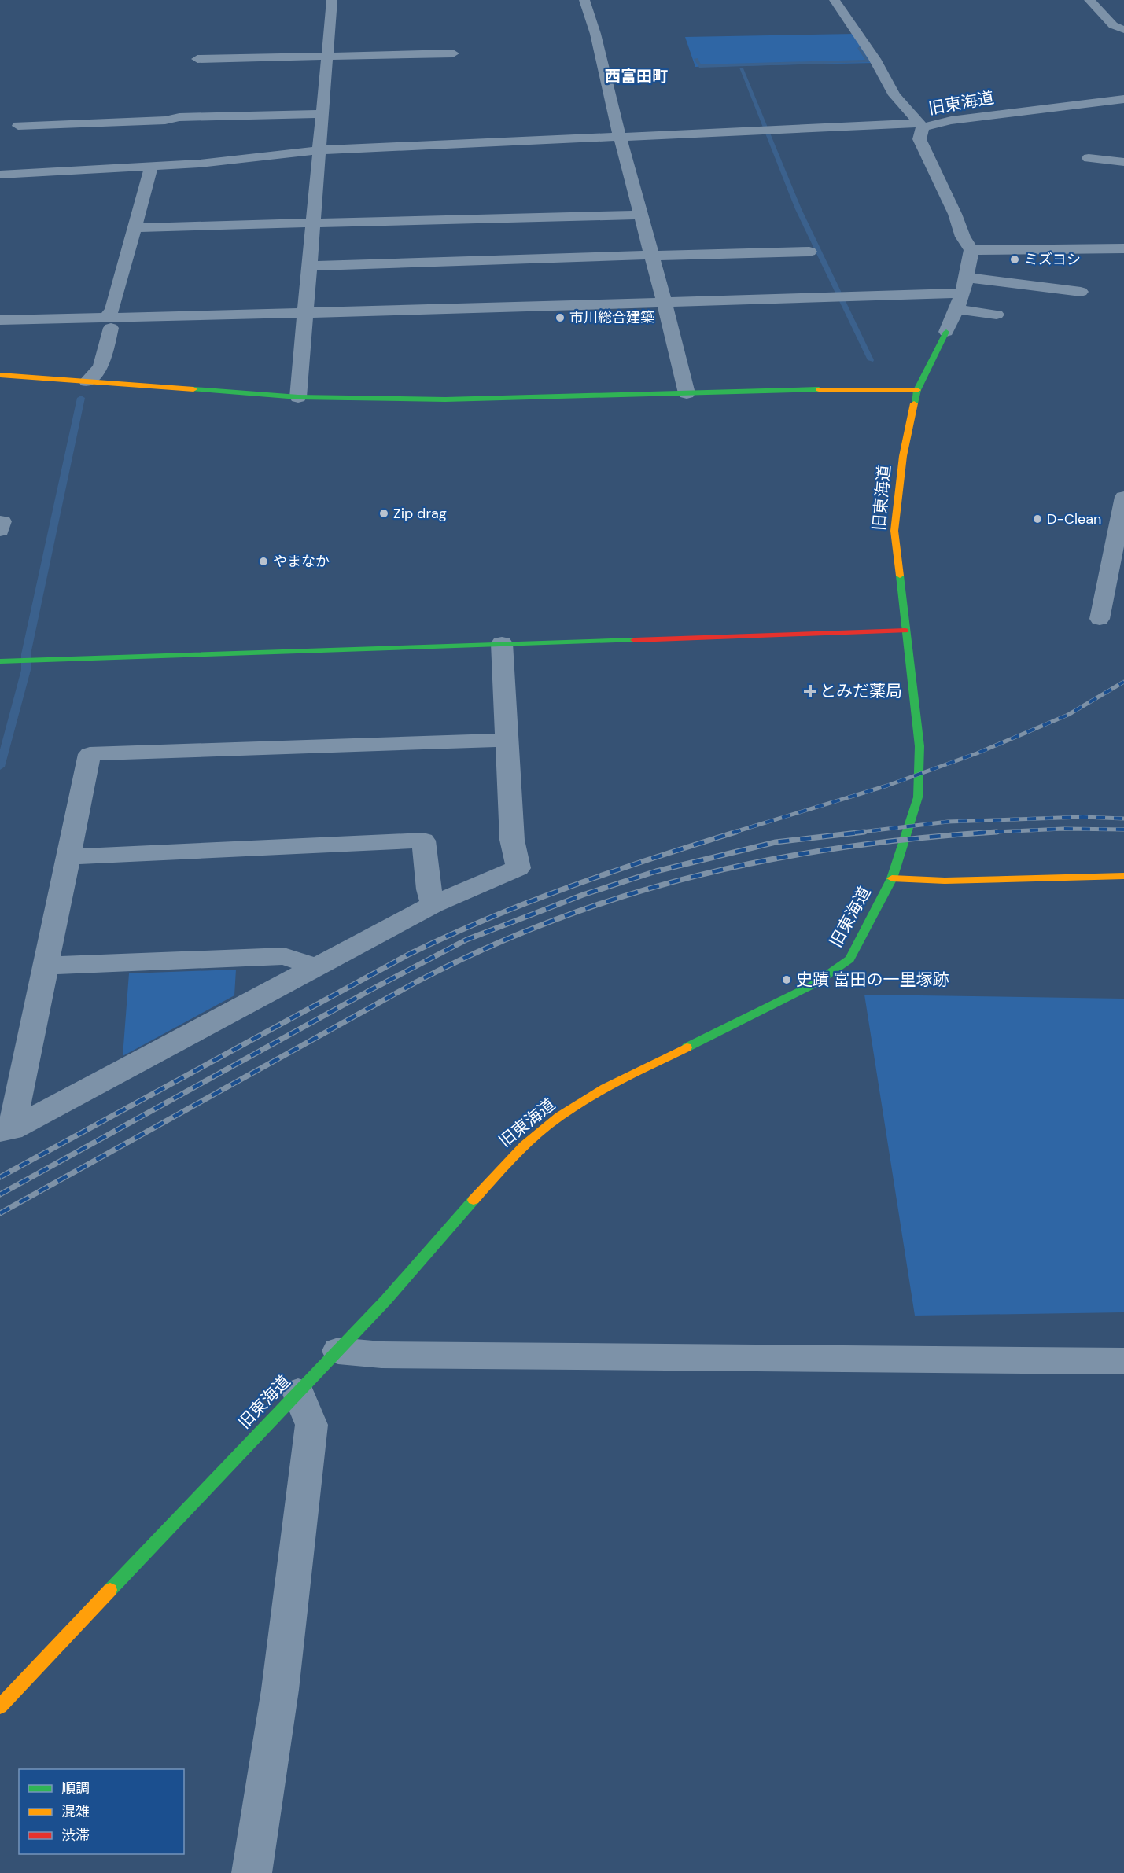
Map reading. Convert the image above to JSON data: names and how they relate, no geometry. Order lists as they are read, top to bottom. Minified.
{"streets":{"street":["旧東海道"]},"districts":["西富田町"],"places":{"other":["ミズヨシ","市川総合建築","Zip drag","D-Clean","やまなか","史蹟 富田の一里塚跡"],"health":["とみだ薬局"]},"legend":["順調","混雑","渋滞"]}
